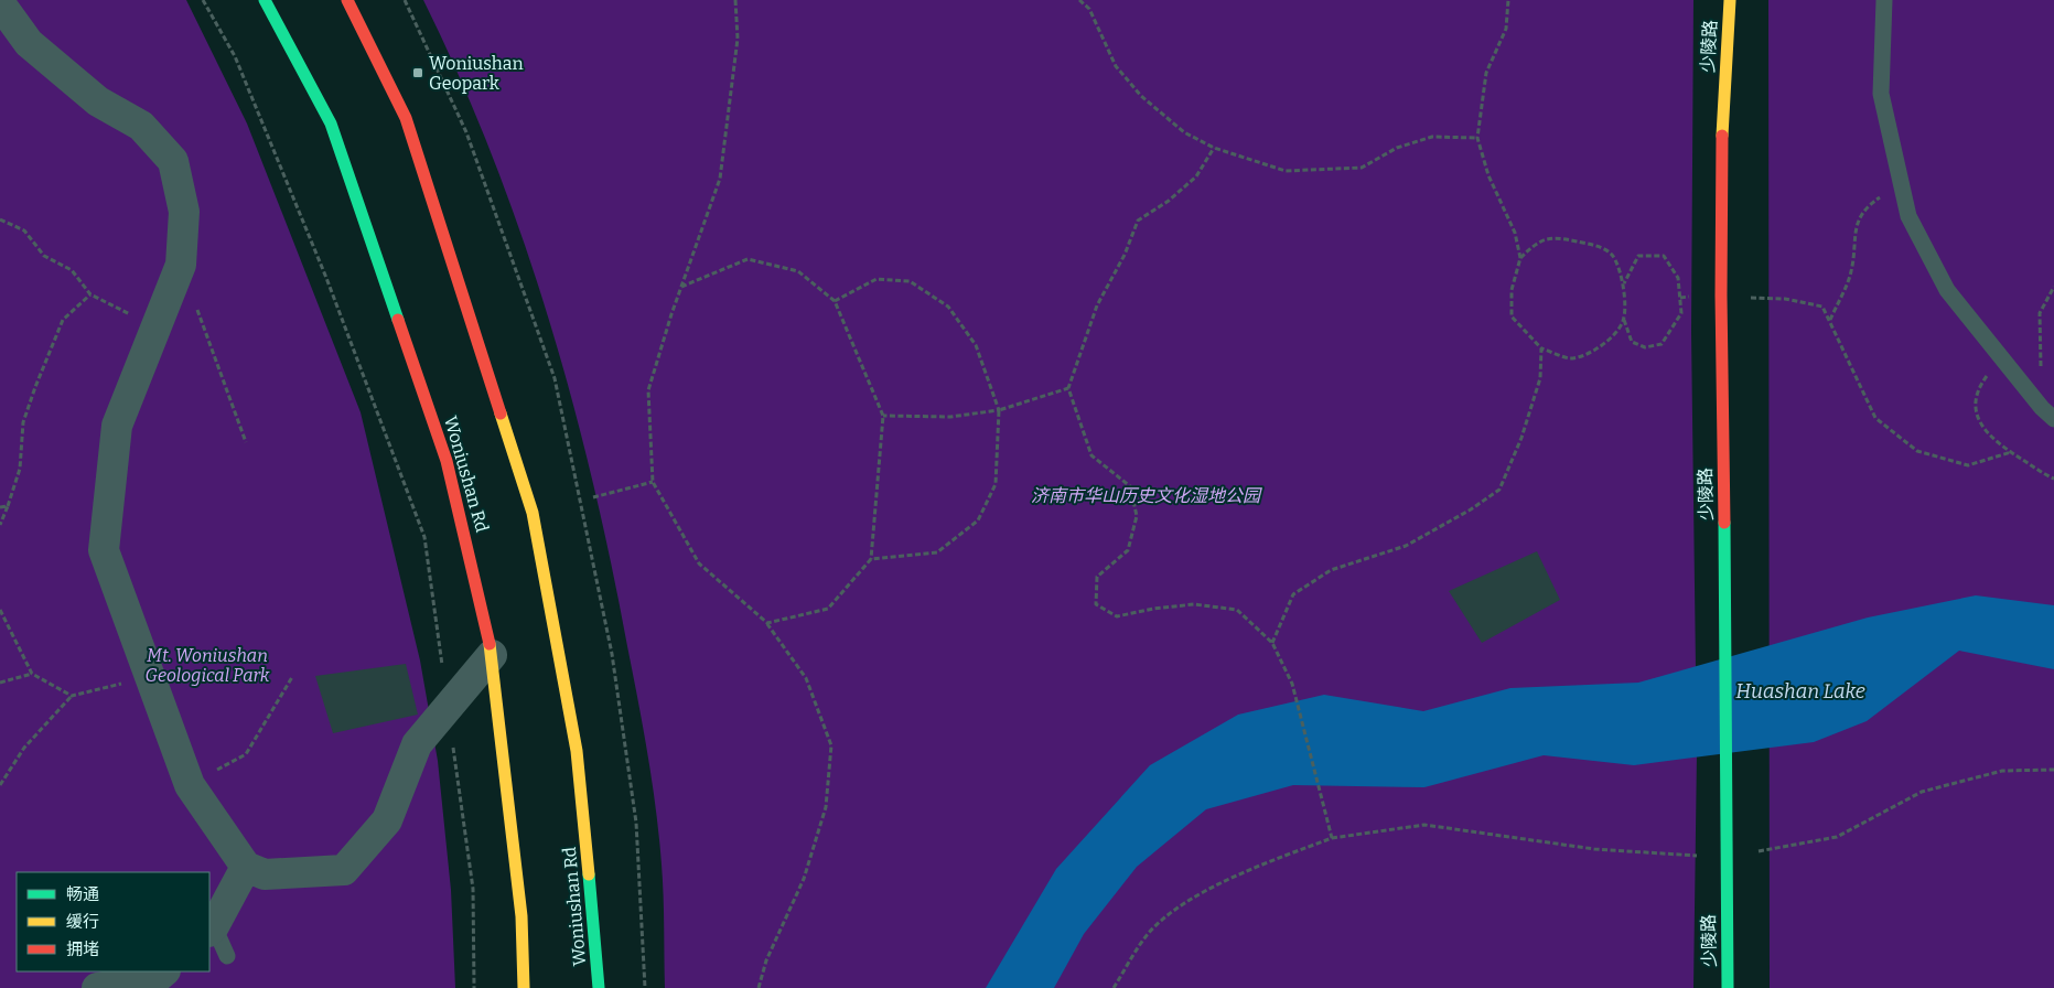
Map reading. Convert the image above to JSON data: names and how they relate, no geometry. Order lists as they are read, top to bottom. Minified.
{"streets":{"main road":["少陵路","Woniushan Rd"]},"water":["Huashan Lake"],"parks":["济南市华山历史文化湿地公园","Mt. Woniushan Geological Park"],"places":{"transit":["Woniushan Geopark"]},"legend":["畅通","缓行","拥堵"]}
